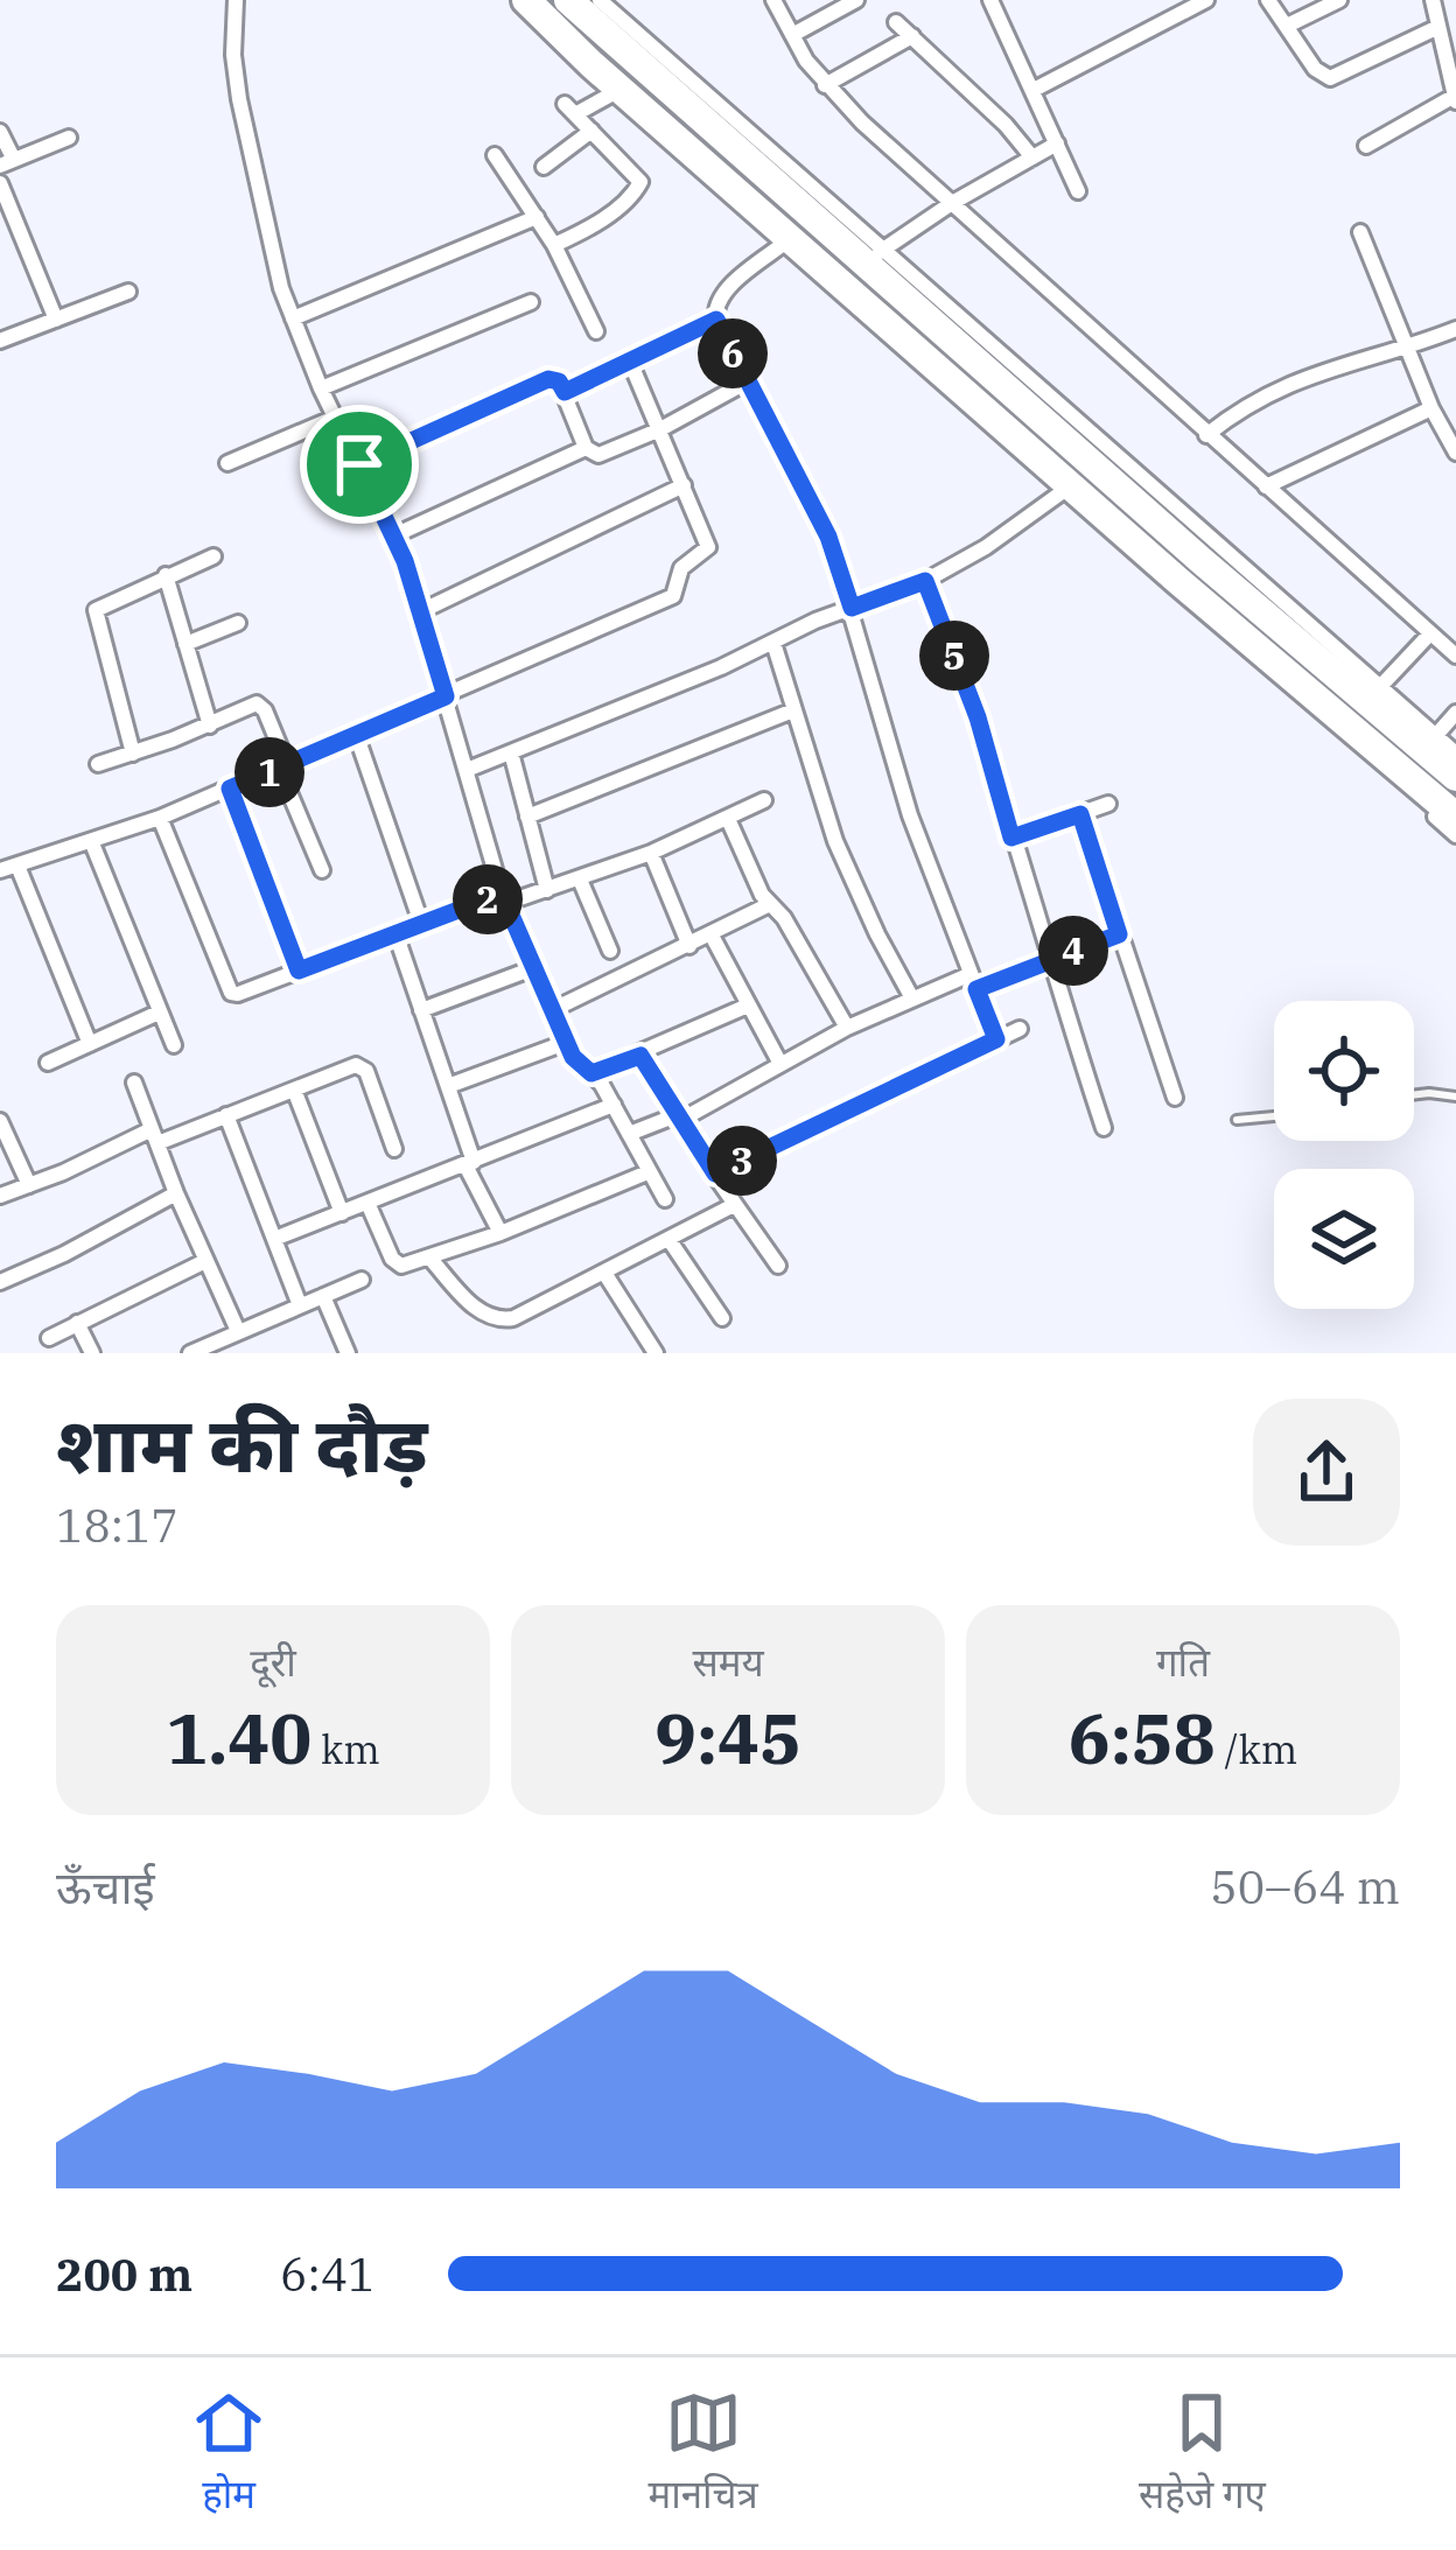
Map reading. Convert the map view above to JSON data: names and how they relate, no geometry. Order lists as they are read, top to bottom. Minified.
{"page":{"pins":["6","5","1","2","4","3"],"heading":["शाम की दौड़","18:17"],"stats":[["दूरी","1.40 km"],["समय","9:45"],["गति","6:58 /km"]],"chart":["ऊँचाई","50–64 m"],"list":[{"name":"200 m","note":"6:41"}],"tabs":["होम","मानचित्र","सहेजे गए"]}}
